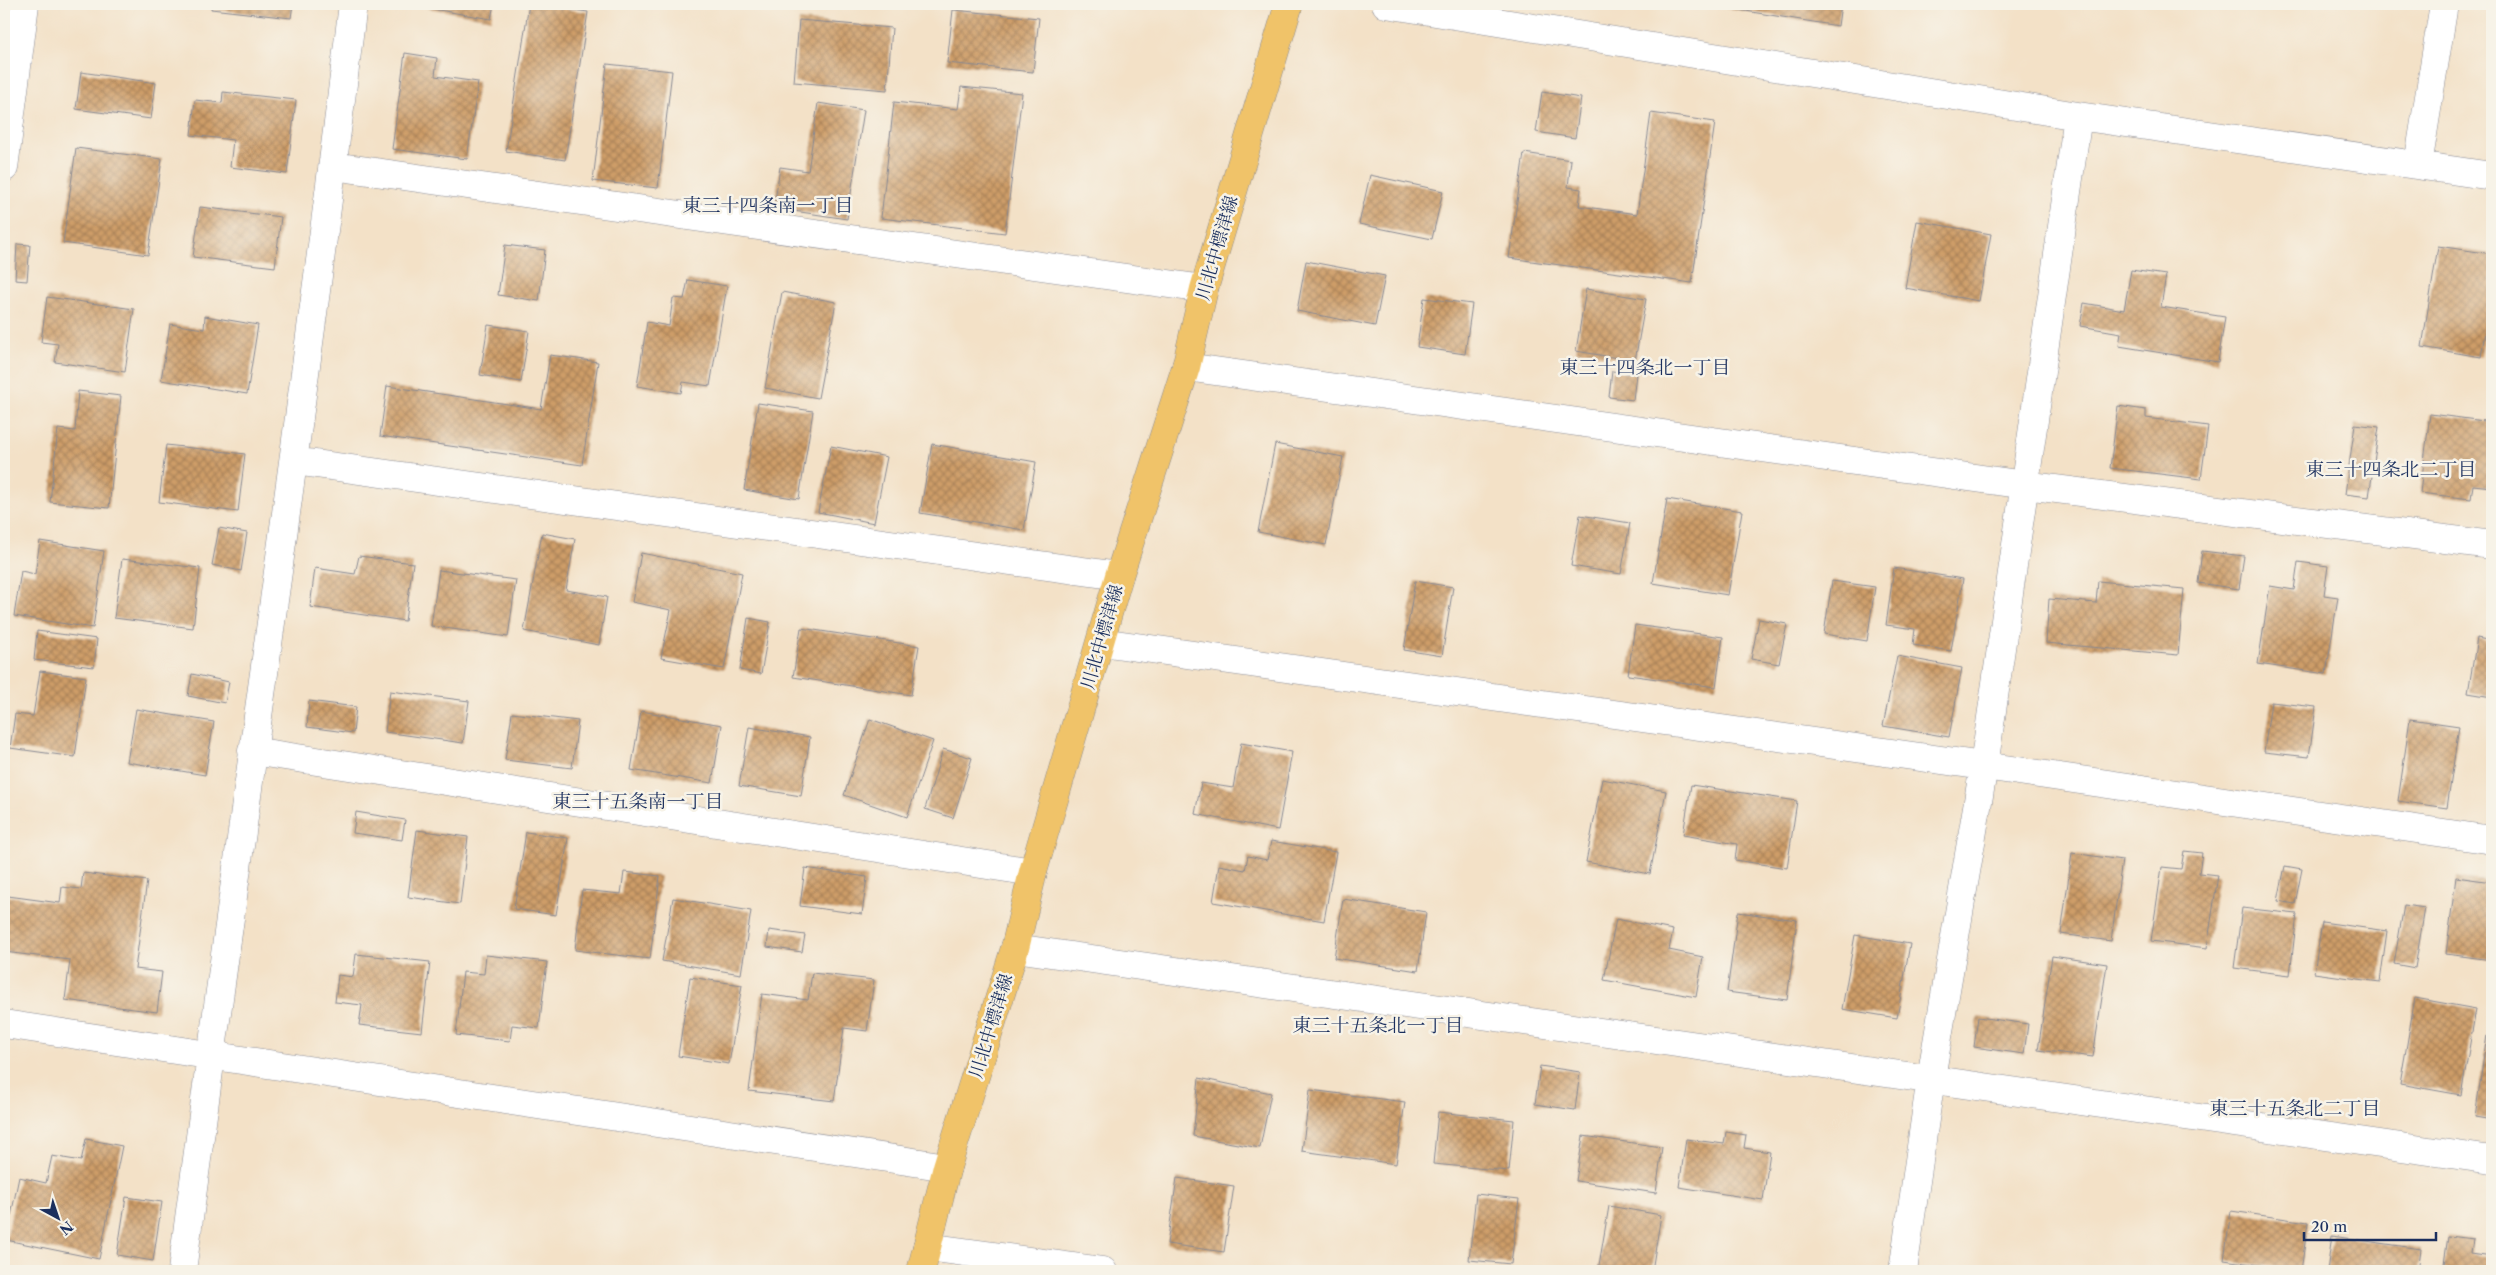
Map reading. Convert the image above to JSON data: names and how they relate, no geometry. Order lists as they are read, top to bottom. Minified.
{"streets":{"main road":["川北中標津線"]},"districts":["東三十四条南一丁目","東三十四条北一丁目","東三十四条北二丁目","東三十五条南一丁目","東三十五条北一丁目","東三十五条北二丁目"],"scale_bar":"20 m","north":"bottom right"}
